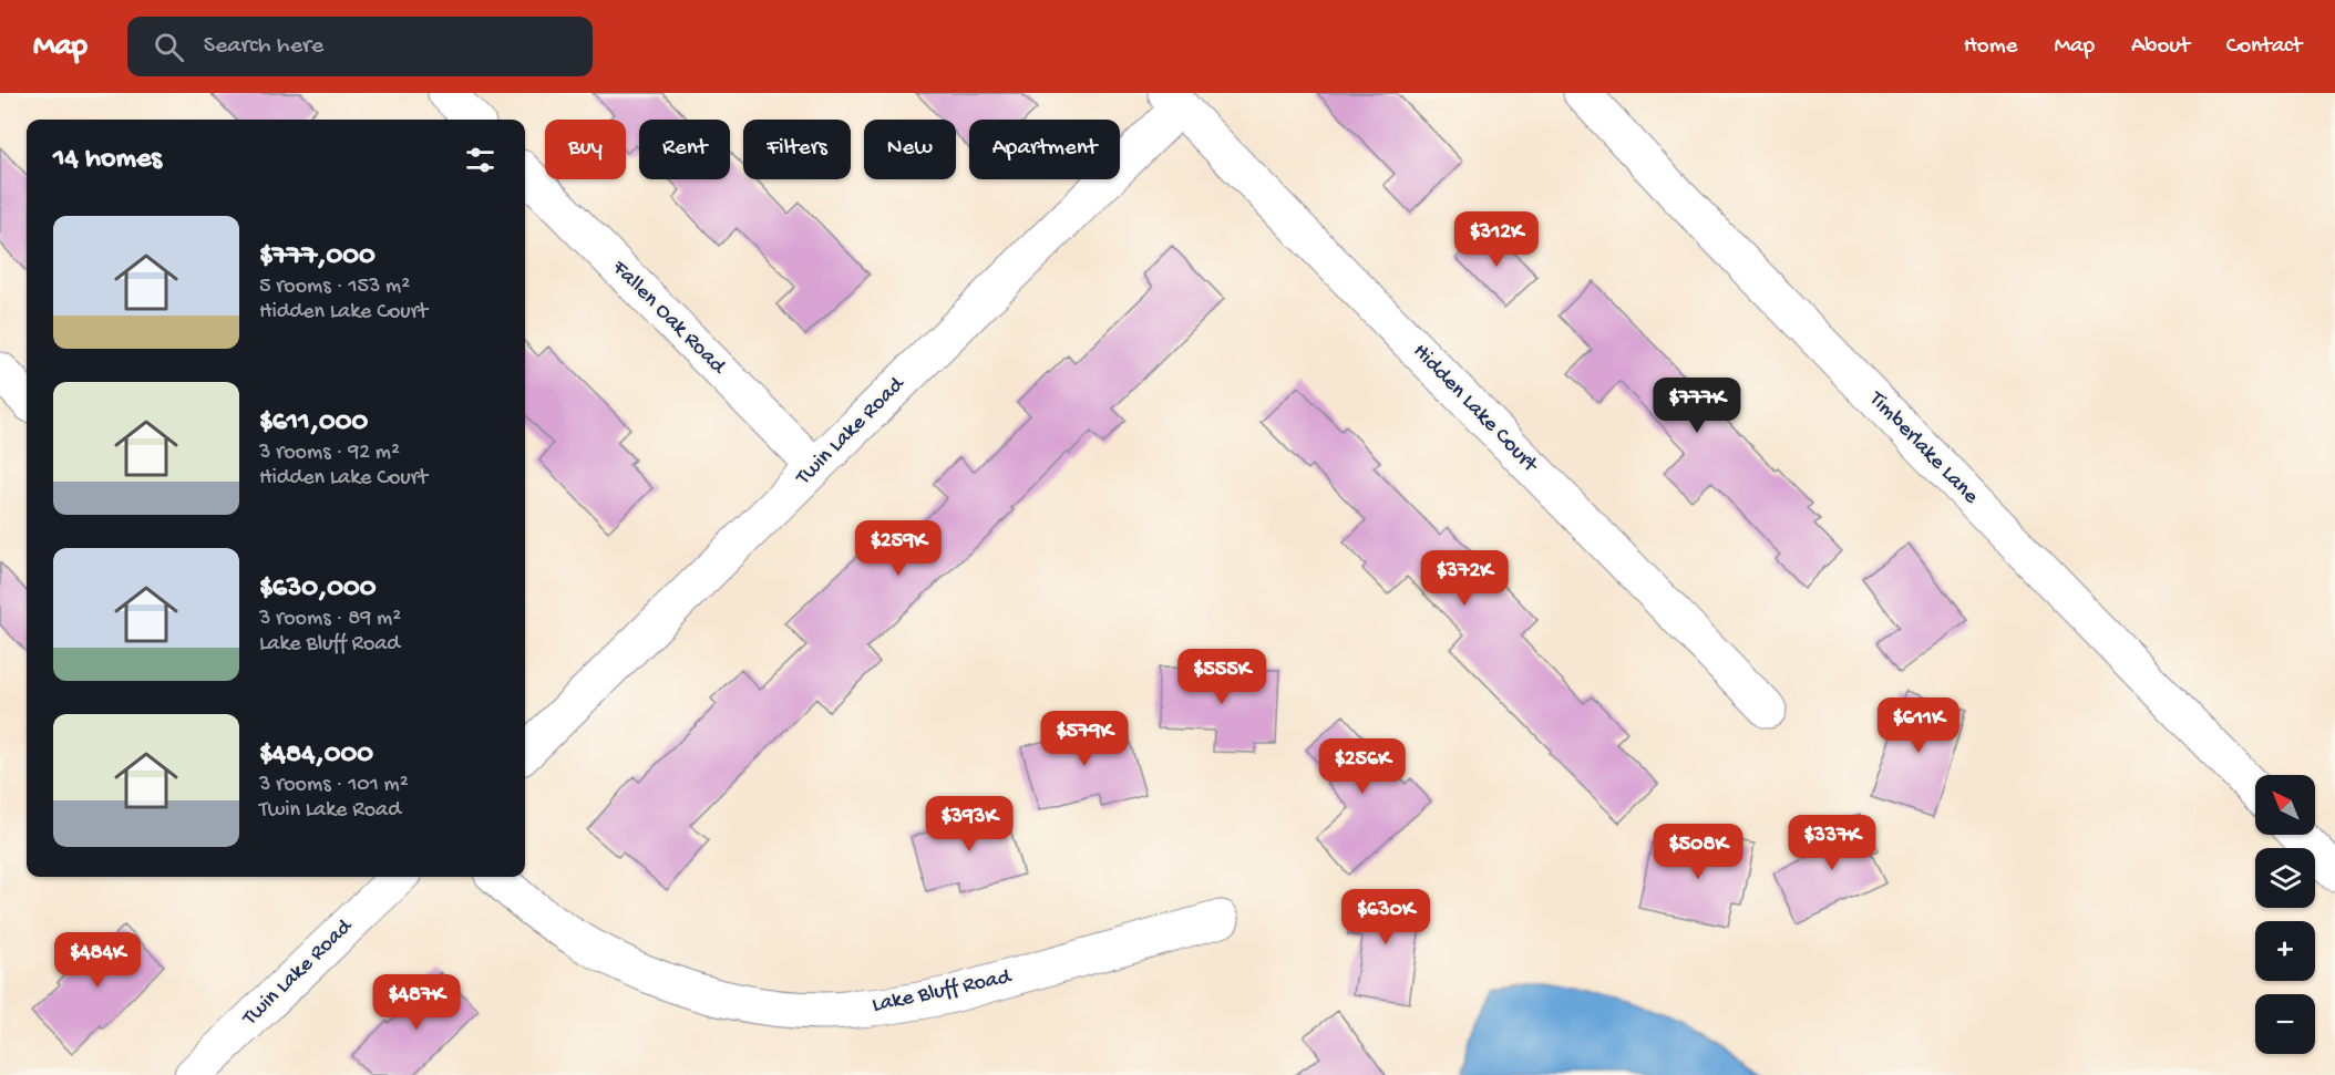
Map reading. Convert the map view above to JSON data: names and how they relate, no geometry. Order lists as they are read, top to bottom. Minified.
{"streets":{"street":["Fallen Oak Road","Hidden Lake Court","Twin Lake Road","Timberlake Lane","Lake Bluff Road"]},"crossings":[["Fallen Oak Road","Twin Lake Road"],["Hidden Lake Court","Twin Lake Road"]],"north":"top left","page":{"header":"Map","search":"Search here","nav":["Home","Map","About","Contact"],"chip":["Buy","Rent","Filters","New","Apartment"],"heading":"14 homes","list":[{"name":"$777,000","note":"5 rooms · 153 m² · Hidden Lake Court"},{"name":"$611,000","note":"3 rooms · 92 m² · Hidden Lake Court"},{"name":"$630,000","note":"3 rooms · 89 m² · Lake Bluff Road"},{"name":"$484,000","note":"3 rooms · 101 m² · Twin Lake Road"}],"price":["$312K","$777K","$259K","$372K","$555K","$611K","$579K","$256K","$393K","$337K","$508K","$630K","$484K","$487K"],"map_buttons":["+","−"]}}
